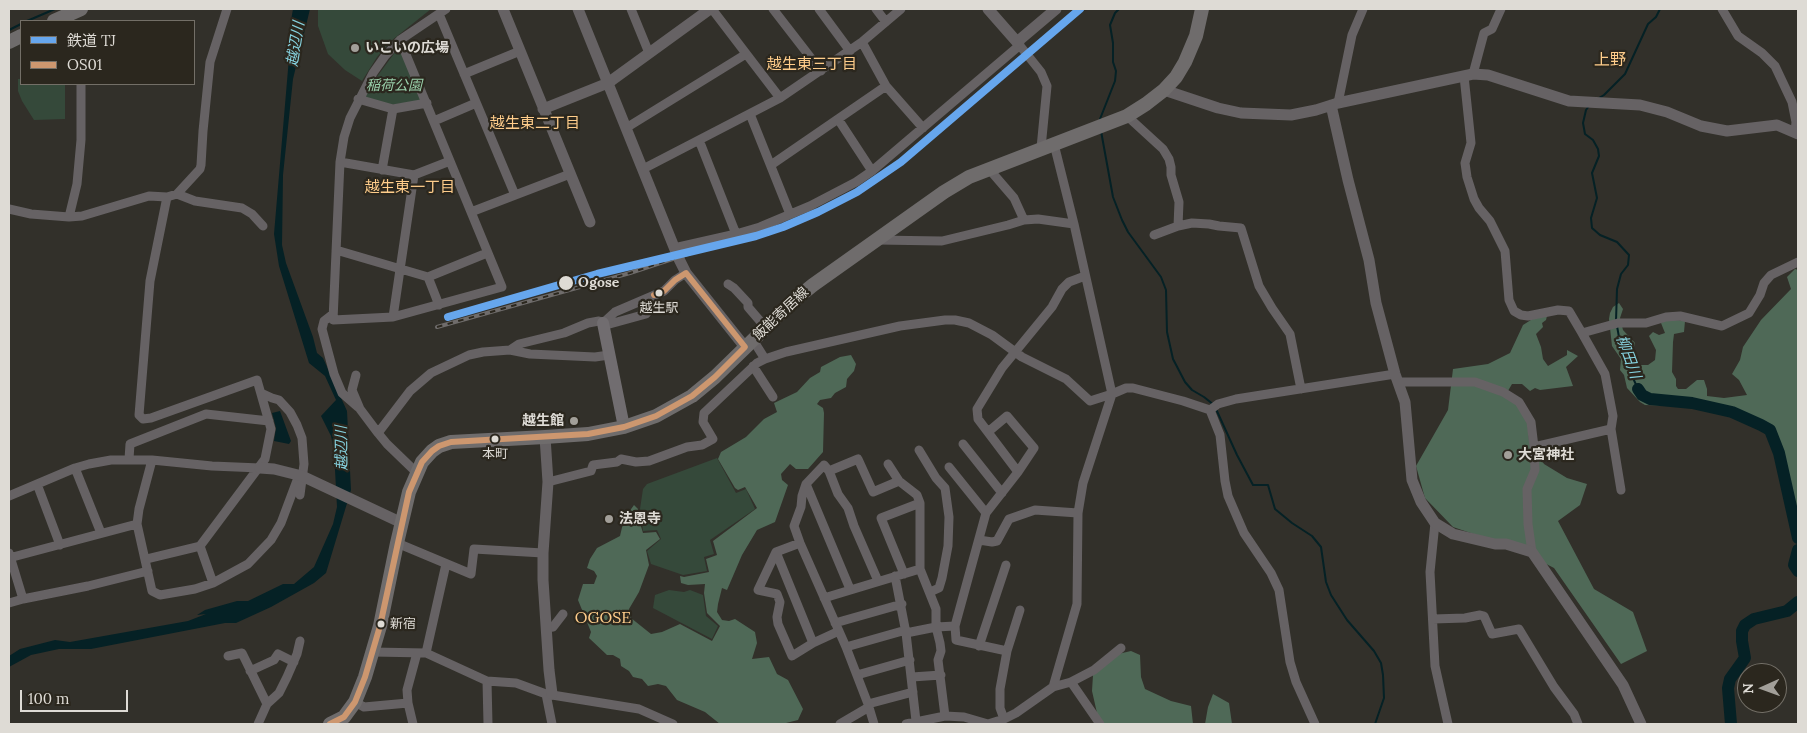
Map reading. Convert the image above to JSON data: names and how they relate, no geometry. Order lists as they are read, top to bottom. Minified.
{"streets":{"main road":["飯能寄居線"]},"districts":["上野","越生東三丁目","越生東二丁目","越生東一丁目","OGOSE"],"water":["越辺川","柳田川"],"parks":["稲荷公園"],"places":["いこいの広場","Ogose","越生駅","越生館","本町","大宮神社","法恩寺","新宿"],"lines":["rail line TJ","transit line OS01"],"legend":["鉄道 TJ","OS01"],"scale_bar":"100 m","north":"left"}
